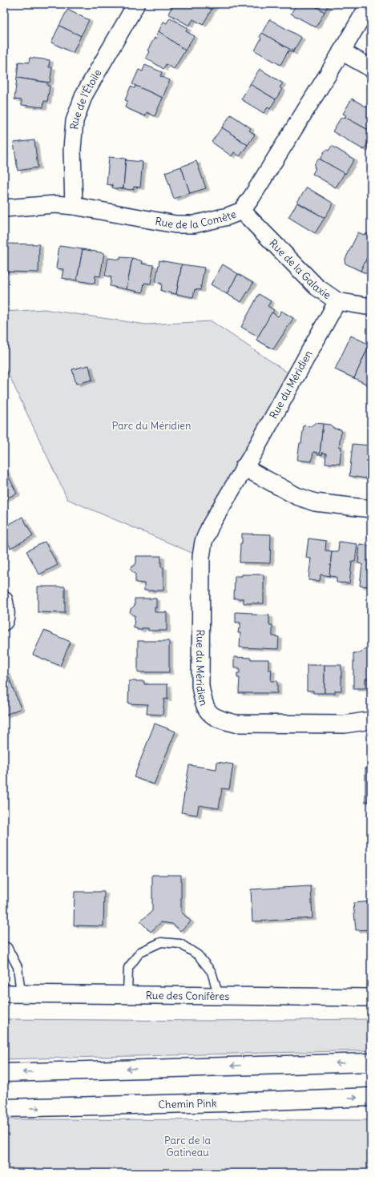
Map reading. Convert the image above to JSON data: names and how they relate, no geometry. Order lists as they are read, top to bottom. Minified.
{"streets":{"main road":["Chemin Pink"],"street":["Rue de l'Étoile","Rue de la Comète","Rue de la Galaxie","Rue du Méridien","Rue des Conifères"]},"crossings":[["Rue de l'Étoile","Rue de la Comète"],["Rue de la Comète","Rue de la Galaxie"],["Rue de la Galaxie","Rue du Méridien"]],"parks":["Parc du Méridien","Parc de la Gatineau"]}
